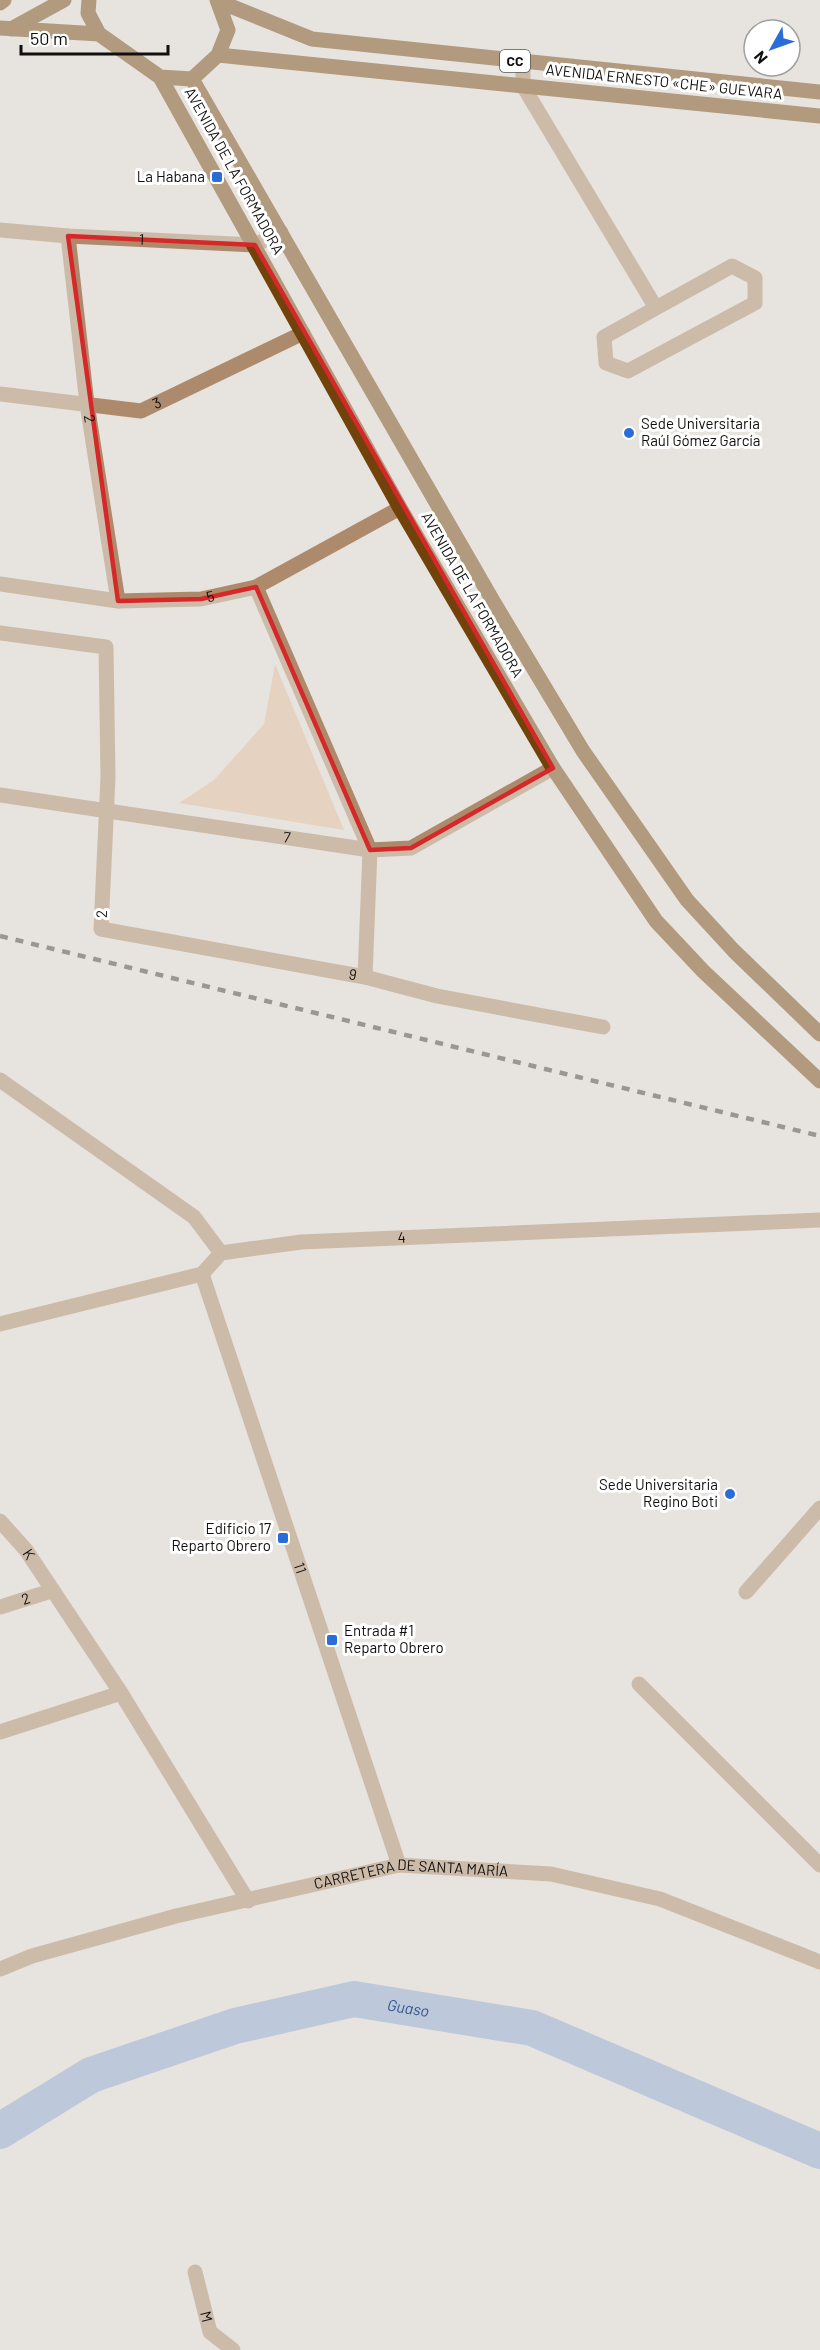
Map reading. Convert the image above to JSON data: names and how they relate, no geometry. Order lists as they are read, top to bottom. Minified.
{"streets":{"main road":["CC","AVENIDA ERNESTO «CHE» GUEVARA","AVENIDA DE LA FORMADORA"],"street":["1","3","2","5","7","9","4","K","11","CARRETERA DE SANTA MARÍA","M"]},"crossings":[["CC","AVENIDA ERNESTO «CHE» GUEVARA"],["CC","AVENIDA DE LA FORMADORA"],["AVENIDA DE LA FORMADORA","1"],["AVENIDA DE LA FORMADORA","3"],["AVENIDA DE LA FORMADORA","5"],["AVENIDA DE LA FORMADORA","7"],["1","2"],["3","2"],["2","5"],["2","7"],["2","9"],["2","K"],["K","CARRETERA DE SANTA MARÍA"],["11","CARRETERA DE SANTA MARÍA"]],"water":["Guaso"],"places":{"transit":["La Habana","Edificio 17 Reparto Obrero","Entrada #1 Reparto Obrero"],"other":["Sede Universitaria Raúl Gómez García","Sede Universitaria Regino Boti"]},"scale_bar":"50 m","north":"bottom left"}
